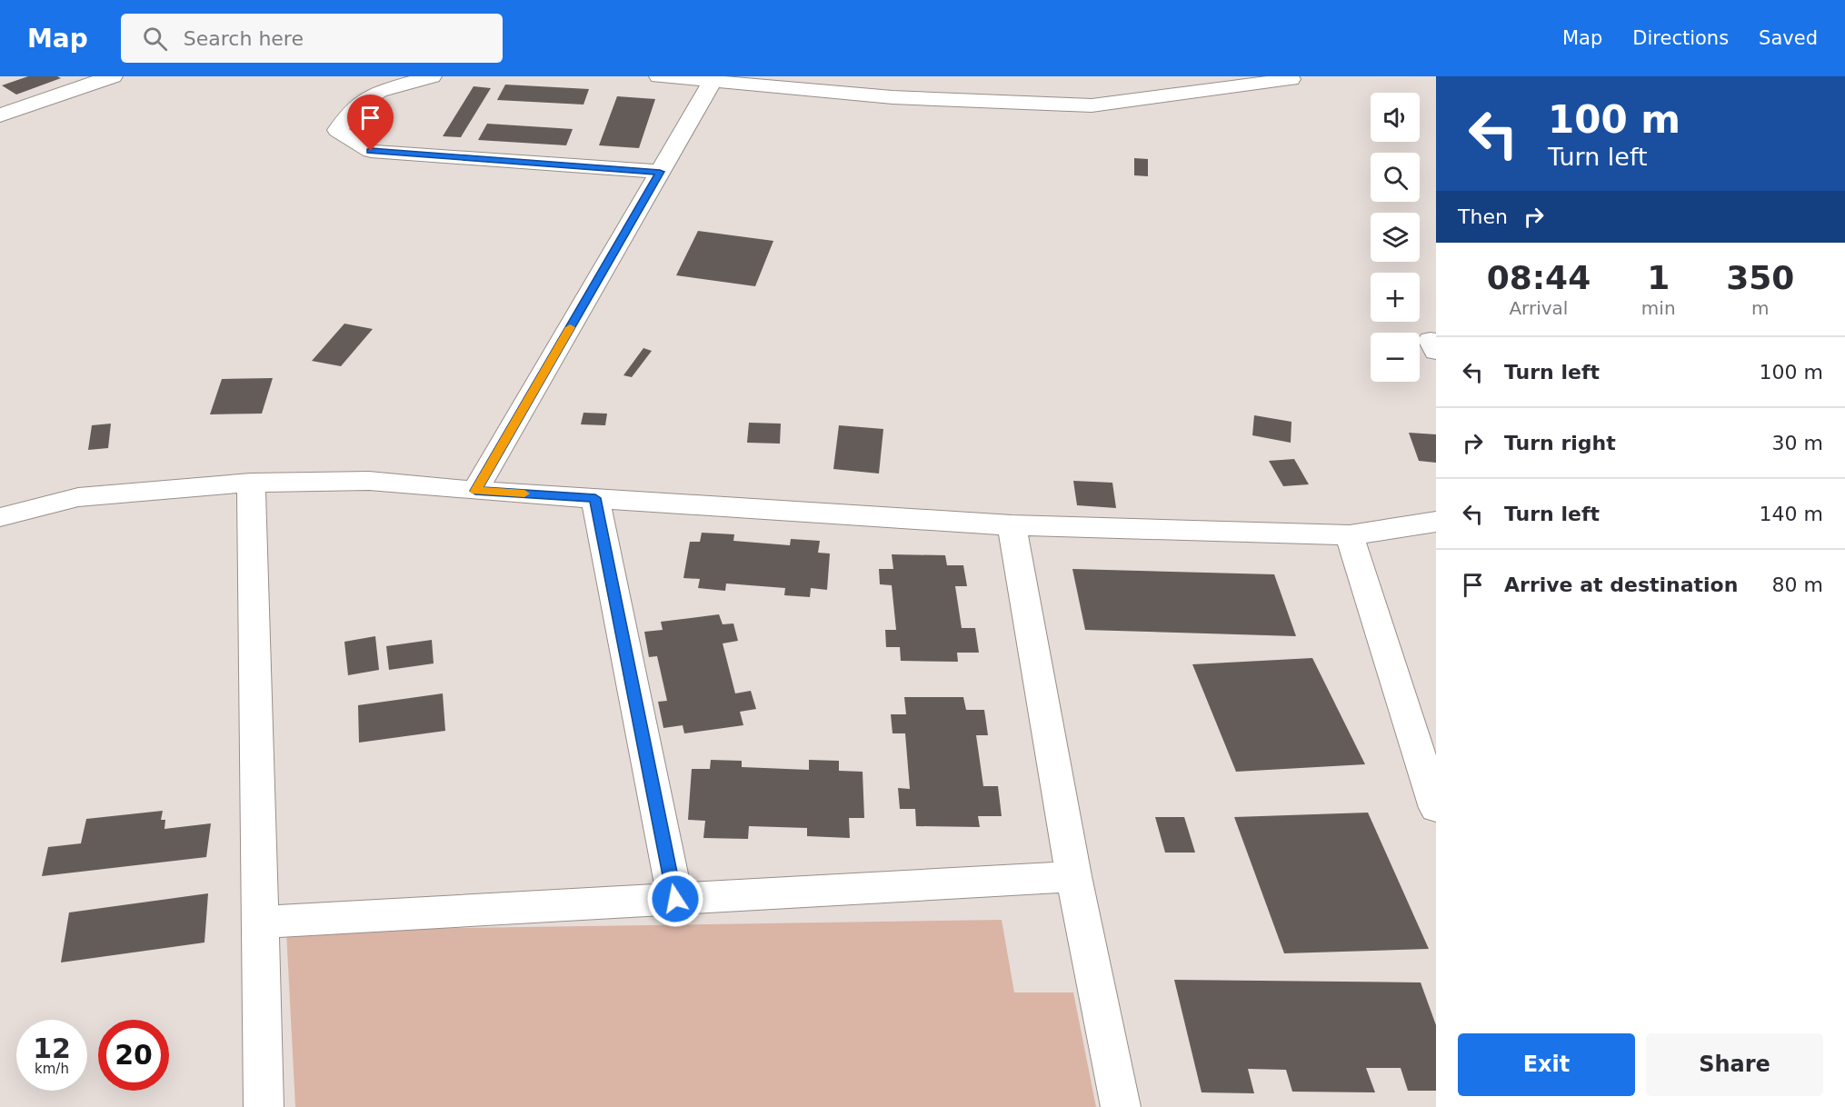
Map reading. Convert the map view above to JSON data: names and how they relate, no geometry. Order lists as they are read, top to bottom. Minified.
{"page":{"header":"Map","search":"Search here","nav":["Map","Directions","Saved"],"turn":["100 m","Turn left"],"map_buttons":["+","−"],"then":"Then","eta":["08:44","Arrival","1","min","350","m"],"list":[{"name":"Turn left","value":"100 m"},{"name":"Turn right","value":"30 m"},{"name":"Turn left","value":"140 m"},{"name":"Arrive at destination","value":"80 m"}],"speed":"12 km/h","limit":"20","buttons":["Exit","Share"]}}
